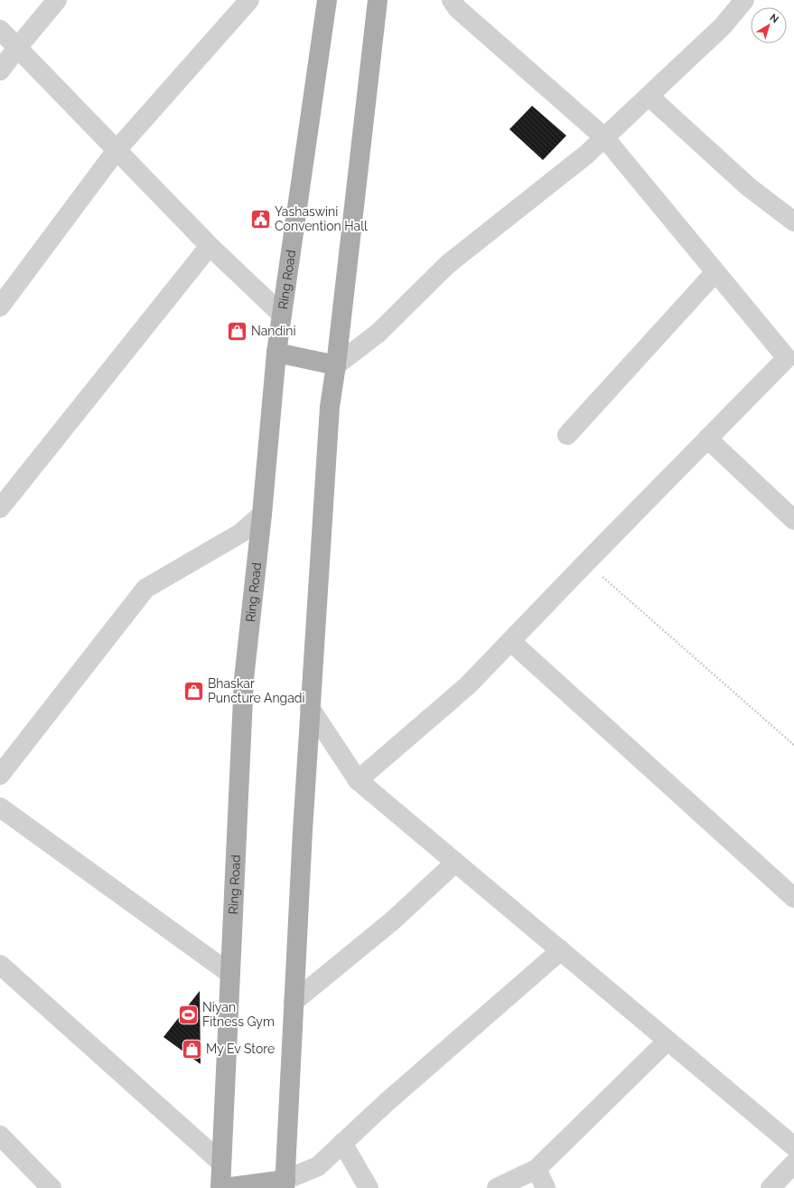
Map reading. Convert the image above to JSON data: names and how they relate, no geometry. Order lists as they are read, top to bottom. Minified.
{"streets":{"main road":["Ring Road"]},"places":{"public building":["Yashaswini Convention Hall"],"shop":["Nandini","Bhaskar Puncture Angadi","My Ev Store"],"sports":["Niyan Fitness Gym"]},"north":"top right"}
